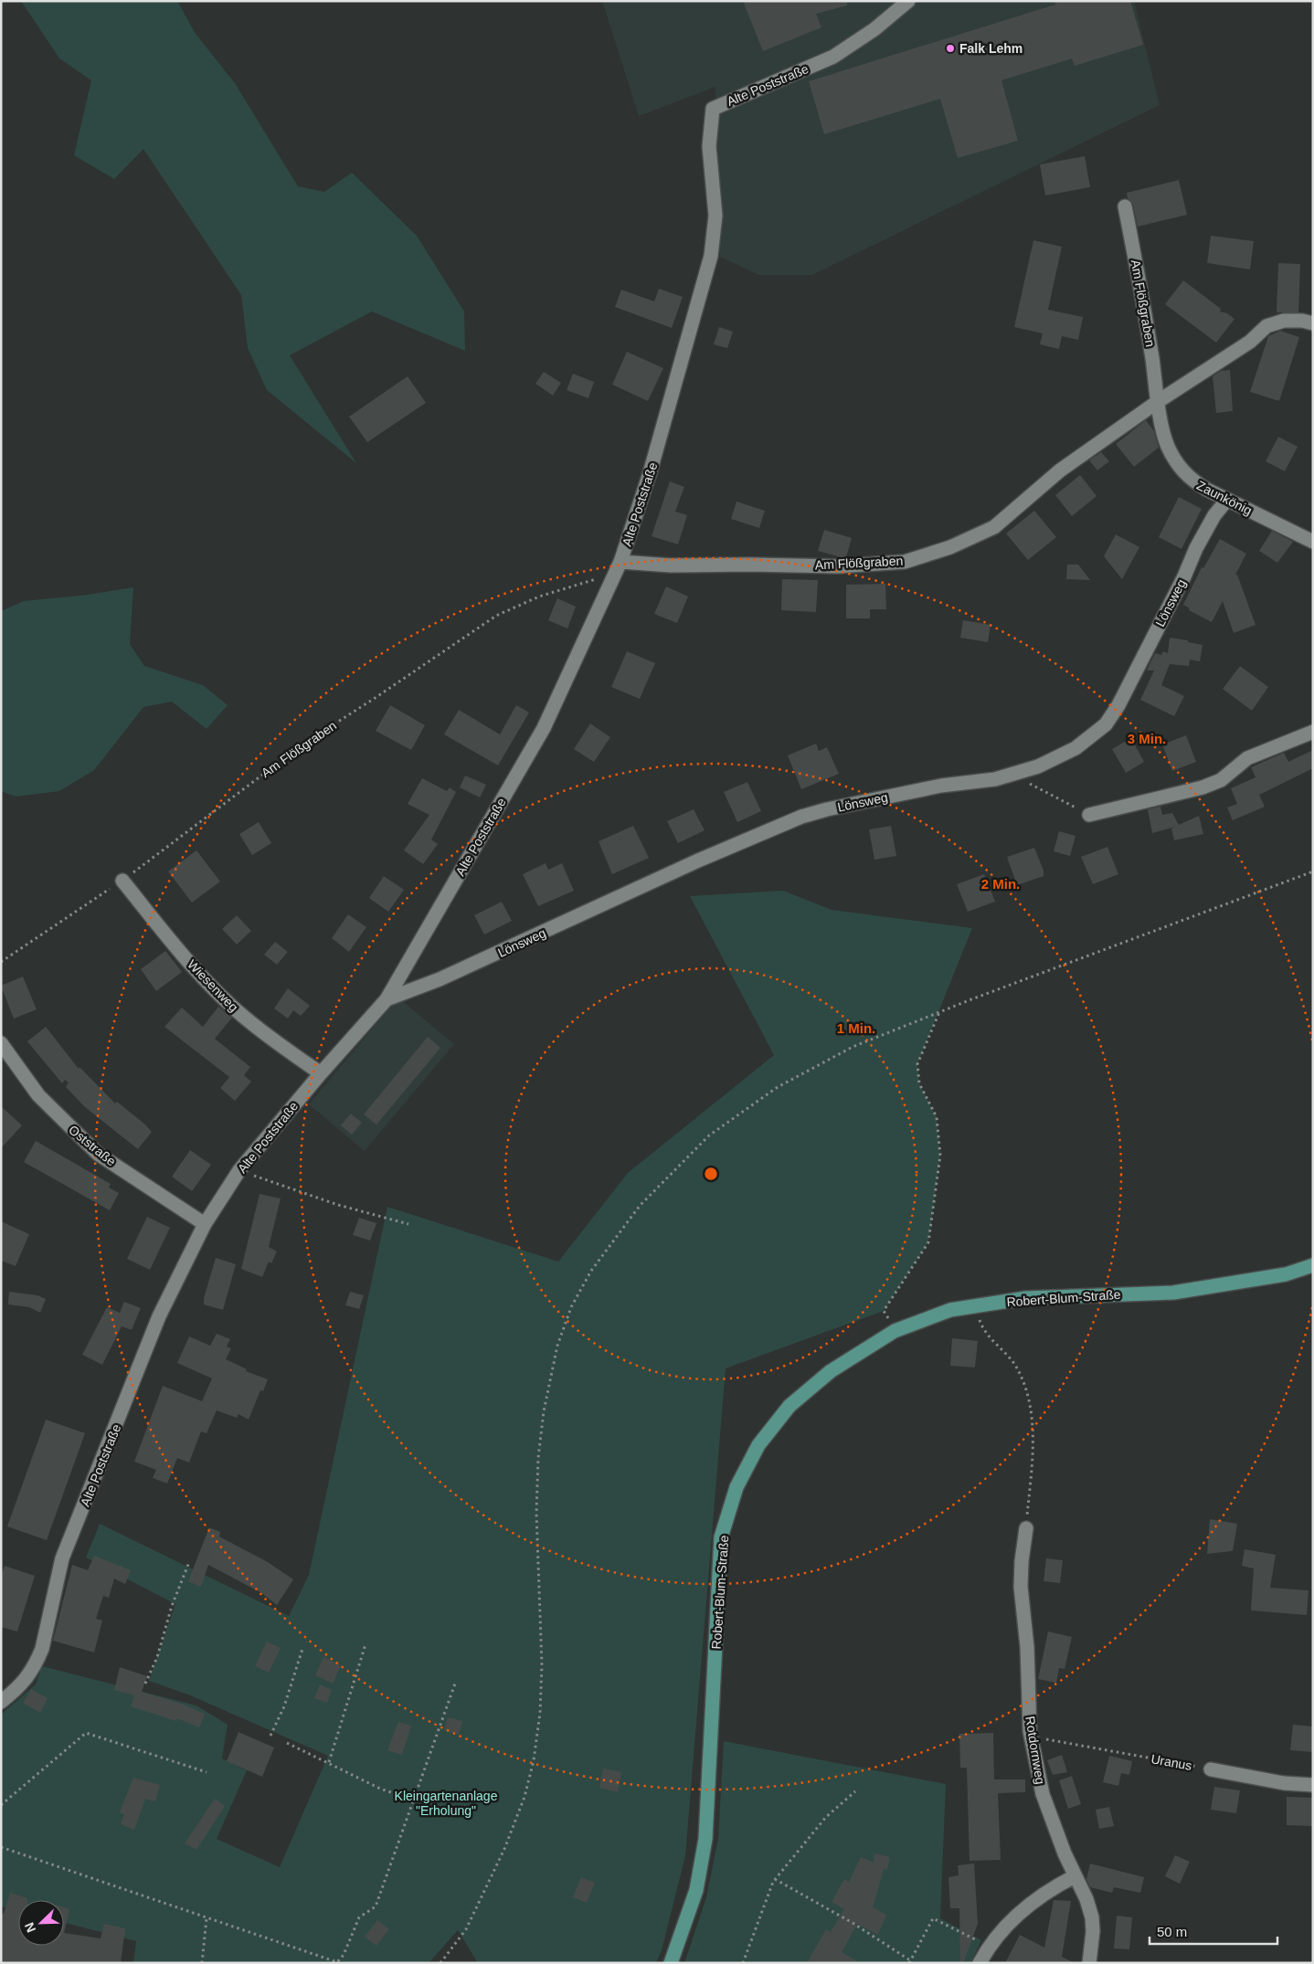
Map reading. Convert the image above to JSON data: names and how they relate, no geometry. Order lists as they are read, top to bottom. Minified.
{"streets":{"main road":["Robert-Blum-Straße"],"street":["Alte Poststraße","Am Flößgraben","Zaunkönig","Lönsweg","Wiesenweg","Oststraße","Rotdornweg"],"path":["Uranus"]},"crossings":[["Alte Poststraße","Am Flößgraben"],["Alte Poststraße","Lönsweg"],["Alte Poststraße","Wiesenweg"],["Alte Poststraße","Oststraße"],["Am Flößgraben","Zaunkönig"],["Am Flößgraben","Wiesenweg"],["Zaunkönig","Lönsweg"],["Rotdornweg","Uranus"]],"parks":["Kleingartenanlage \"Erholung\""],"places":["Falk Lehm"],"scale_bar":"50 m","north":"bottom left","rings":["3 Min.","2 Min.","1 Min."]}
